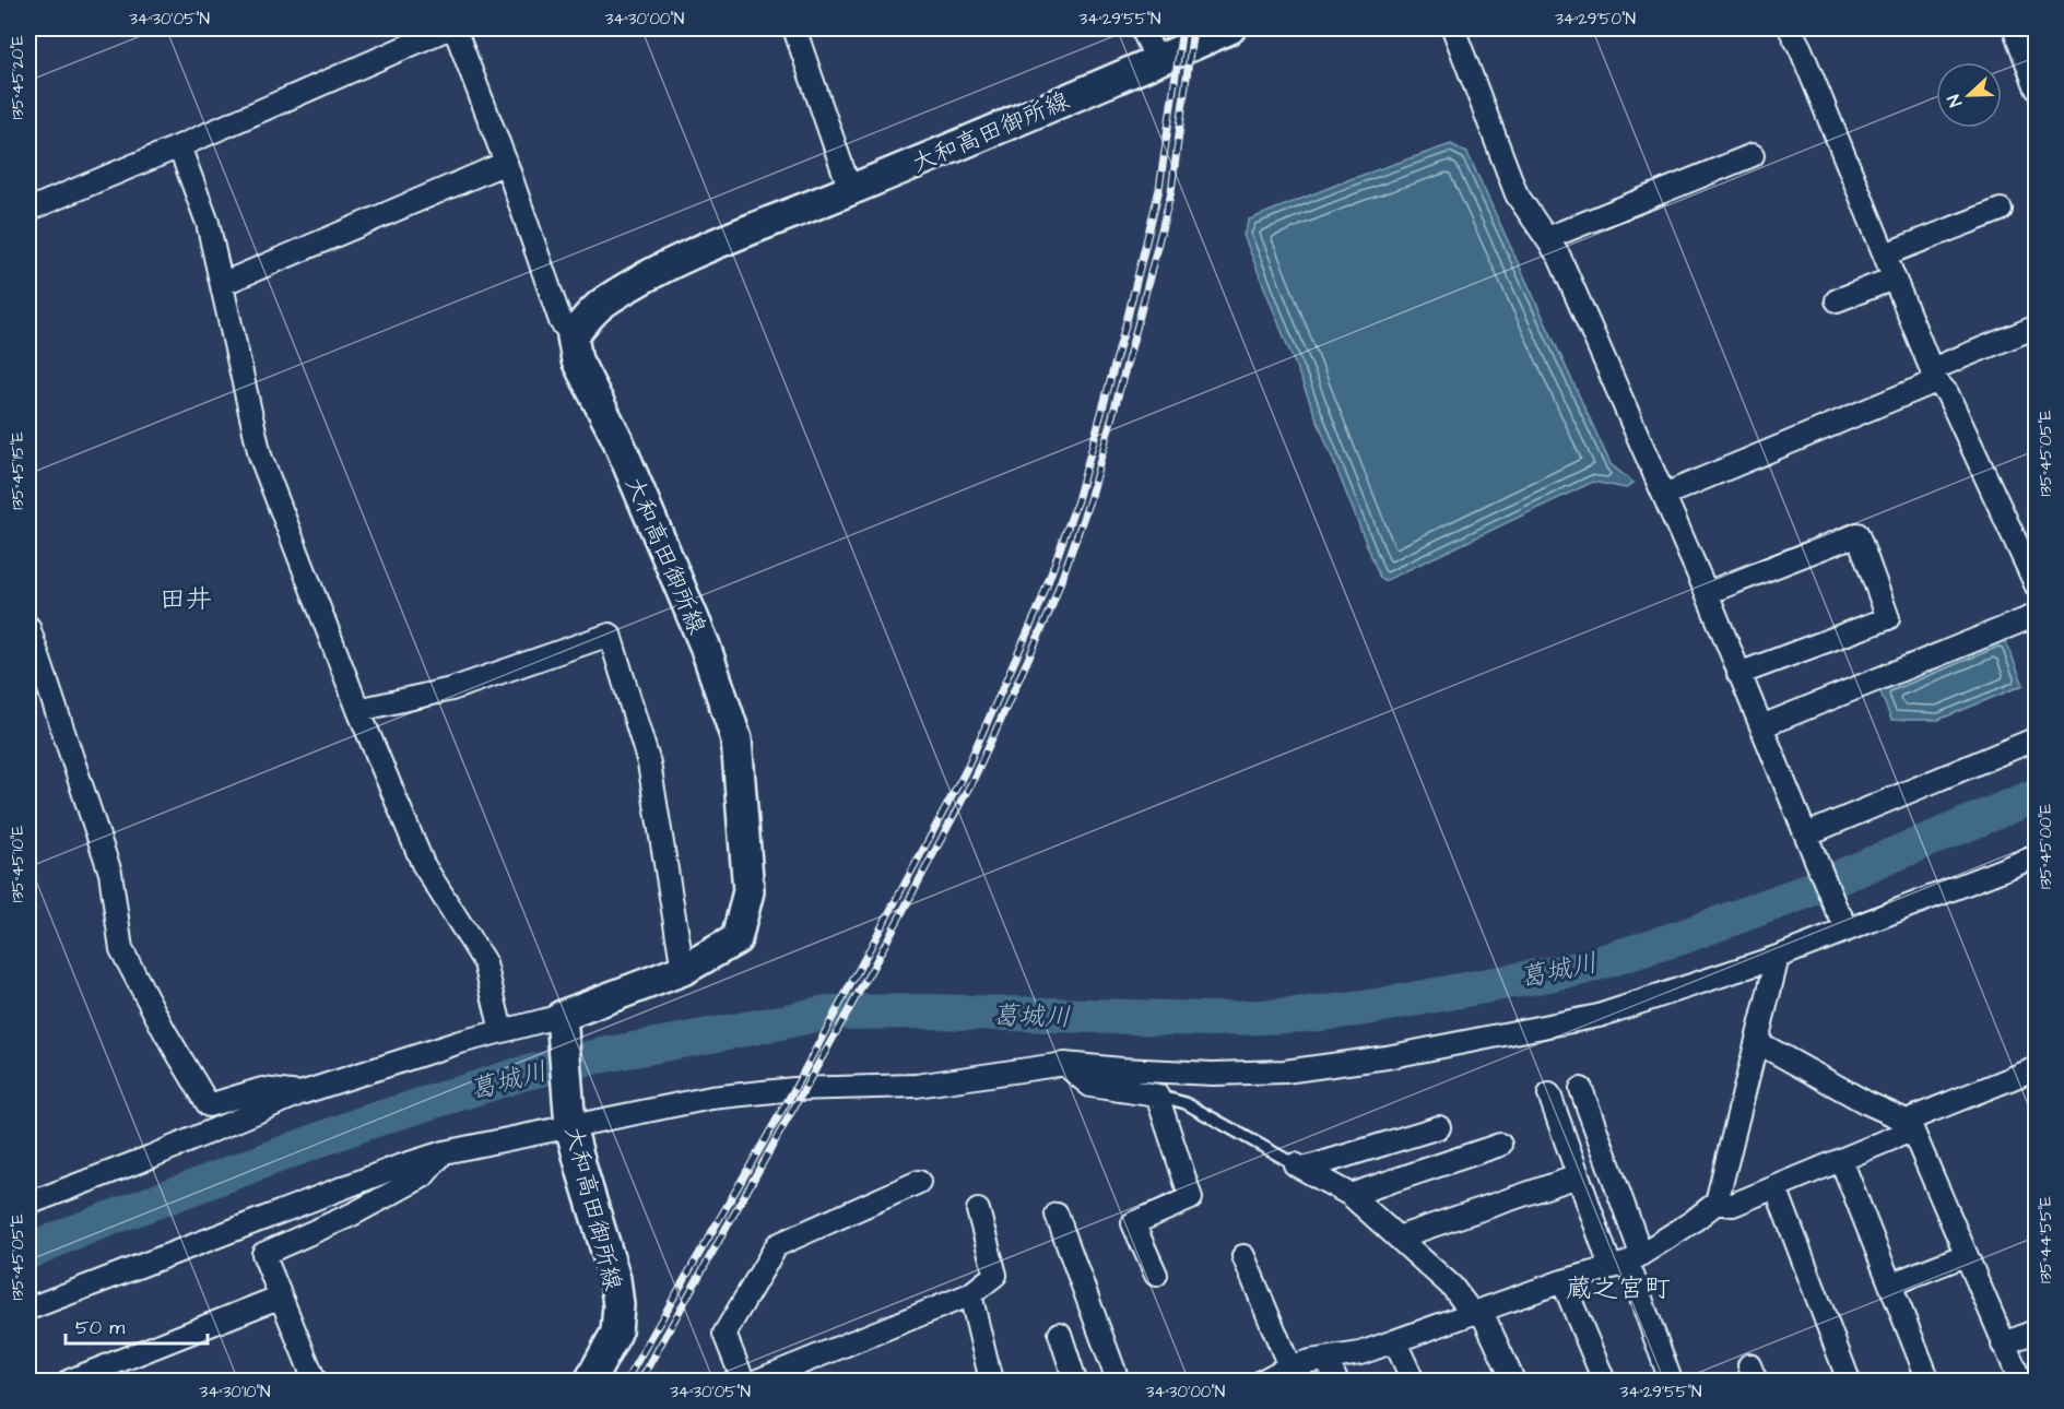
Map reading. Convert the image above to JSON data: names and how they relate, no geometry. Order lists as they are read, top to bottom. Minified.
{"streets":{"main road":["大和高田御所線"]},"districts":["田井","蔵之宮町"],"water":["葛城川"],"scale_bar":"50 m","north":"left","coordinates":["34°30'05\"N","34°30'00\"N","34°29'55\"N","34°29'50\"N","135°45'20\"E","135°45'05\"E","135°45'15\"E","135°45'00\"E","135°45'10\"E","135°44'55\"E","34°30'10\"N"]}
